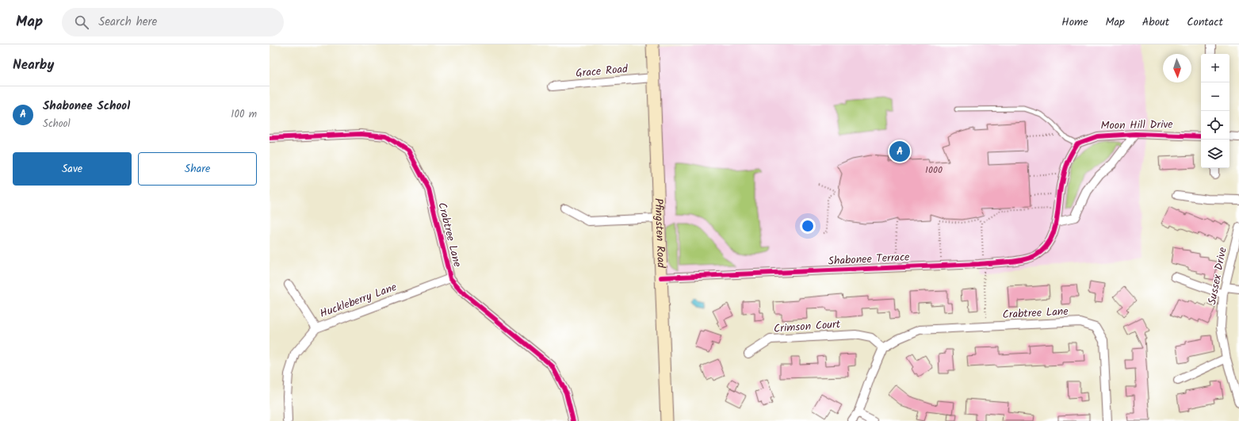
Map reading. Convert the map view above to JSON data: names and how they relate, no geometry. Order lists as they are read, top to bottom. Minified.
{"streets":{"main road":["Pfingsten Road"],"street":["Grace Road","Moon Hill Drive","Crabtree Lane","Shabonee Terrace","Sussex Drive","Huckleberry Lane","Crimson Court"]},"crossings":[["Grace Road","Pfingsten Road"],["Pfingsten Road","Shabonee Terrace"],["Crabtree Lane","Huckleberry Lane"],["Crabtree Lane","Crimson Court"]],"house_numbers":["1000"],"north":"bottom","page":{"header":"Map","search":"Search here","nav":["Home","Map","About","Contact"],"heading":"Nearby","map_buttons":["+","−"],"list":[{"mark":"A","name":"Shabonee School","note":"School","value":"100 m"}],"pins":"A","buttons":["Save","Share"]}}
